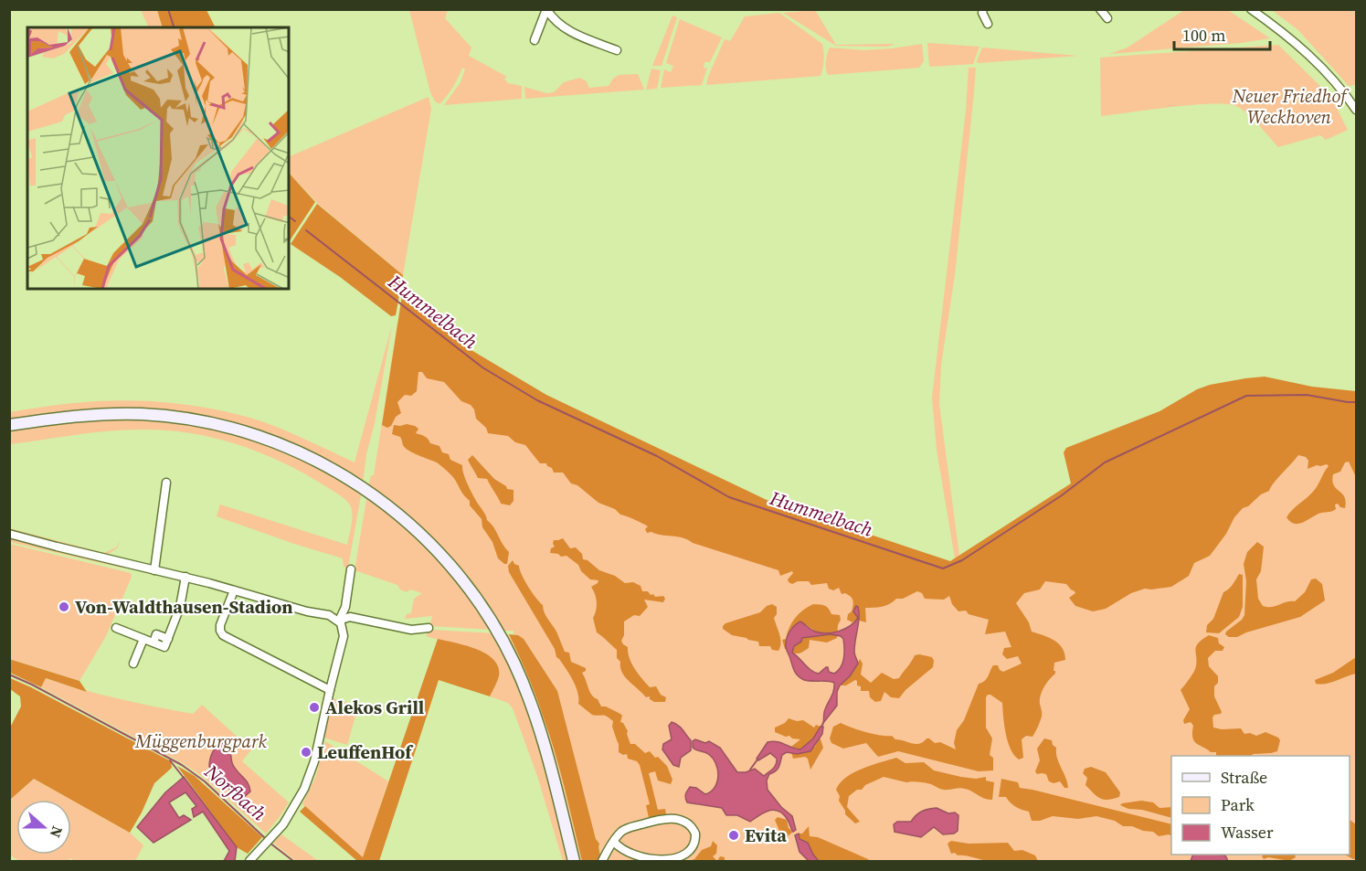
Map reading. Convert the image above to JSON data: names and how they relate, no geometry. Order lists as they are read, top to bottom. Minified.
{"water":["Hummelbach","Norfbach"],"parks":["Neuer Friedhof Weckhoven","Müggenburgpark"],"places":["Von-Waldthausen-Stadion","Alekos Grill","LeuffenHof","Evita"],"legend":["Straße","Park","Wasser"],"scale_bar":"100 m","north":"right"}
